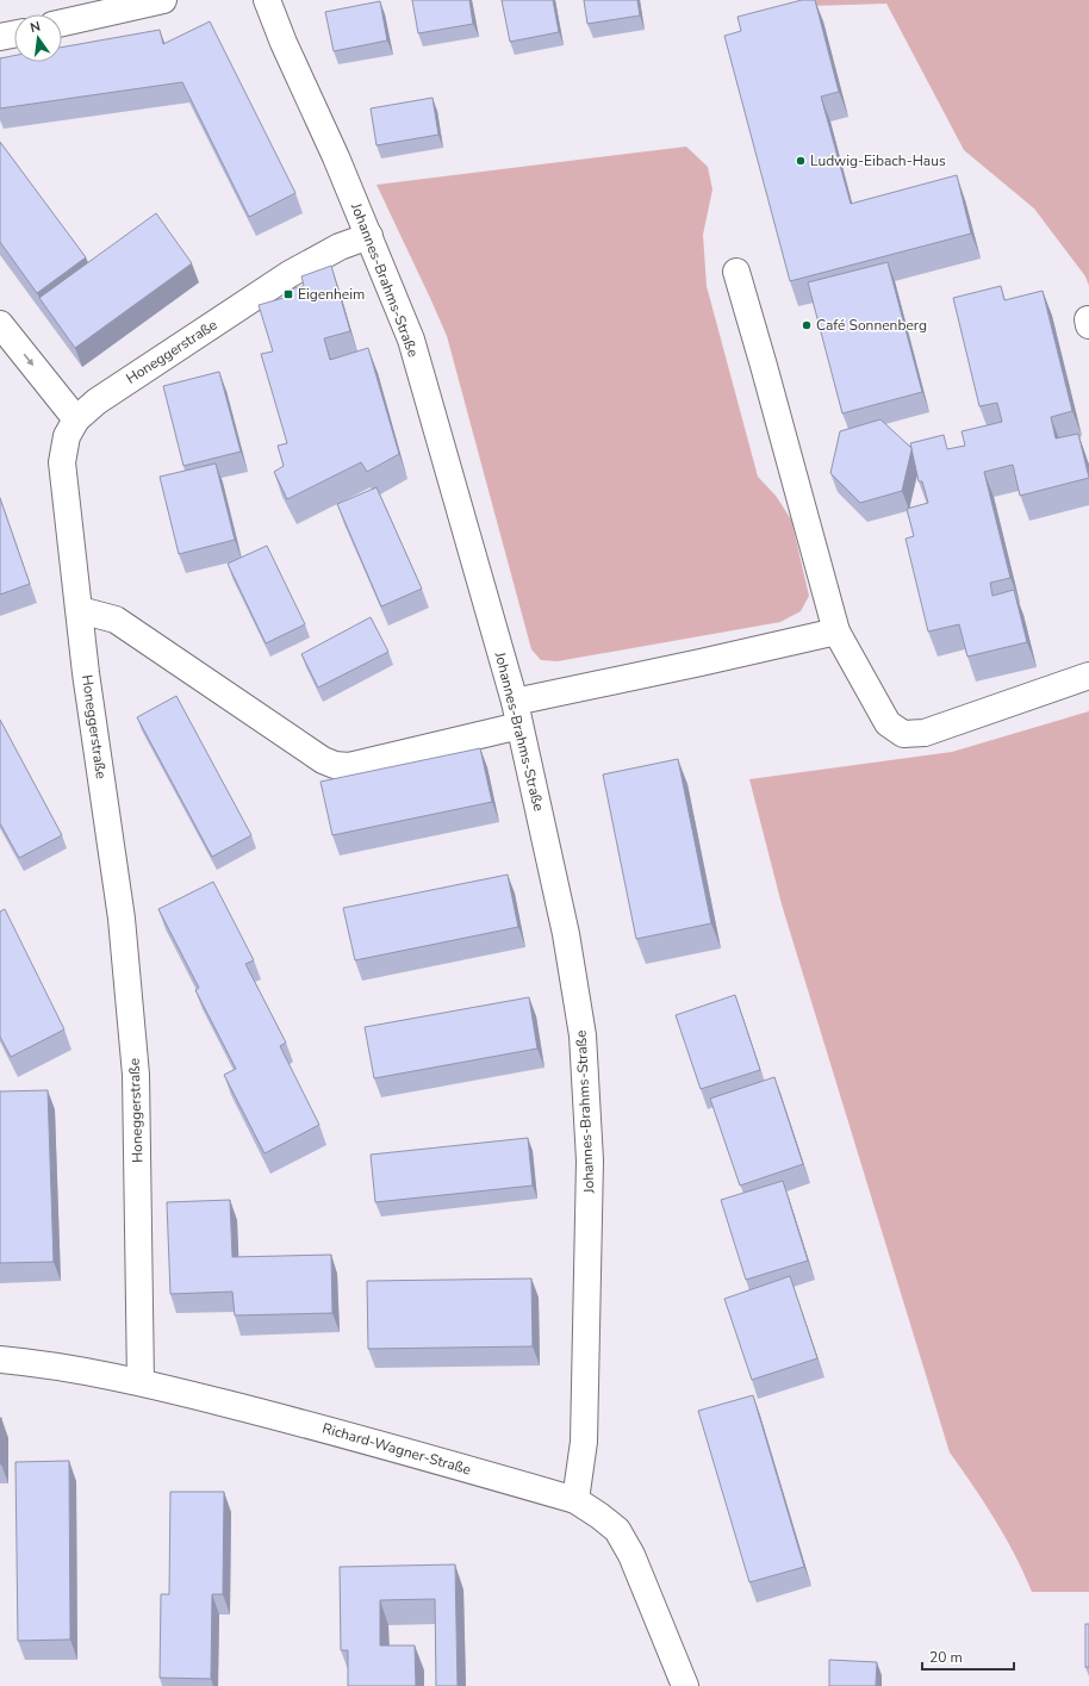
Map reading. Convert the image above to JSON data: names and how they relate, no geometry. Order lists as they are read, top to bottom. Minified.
{"streets":{"street":["Johannes-Brahms-Straße","Honeggerstraße","Richard-Wagner-Straße"]},"crossings":[["Johannes-Brahms-Straße","Honeggerstraße"],["Johannes-Brahms-Straße","Richard-Wagner-Straße"],["Honeggerstraße","Richard-Wagner-Straße"]],"places":{"other":["Ludwig-Eibach-Haus","Café Sonnenberg"],"transit":["Eigenheim"]},"scale_bar":"20 m","north":"top"}
